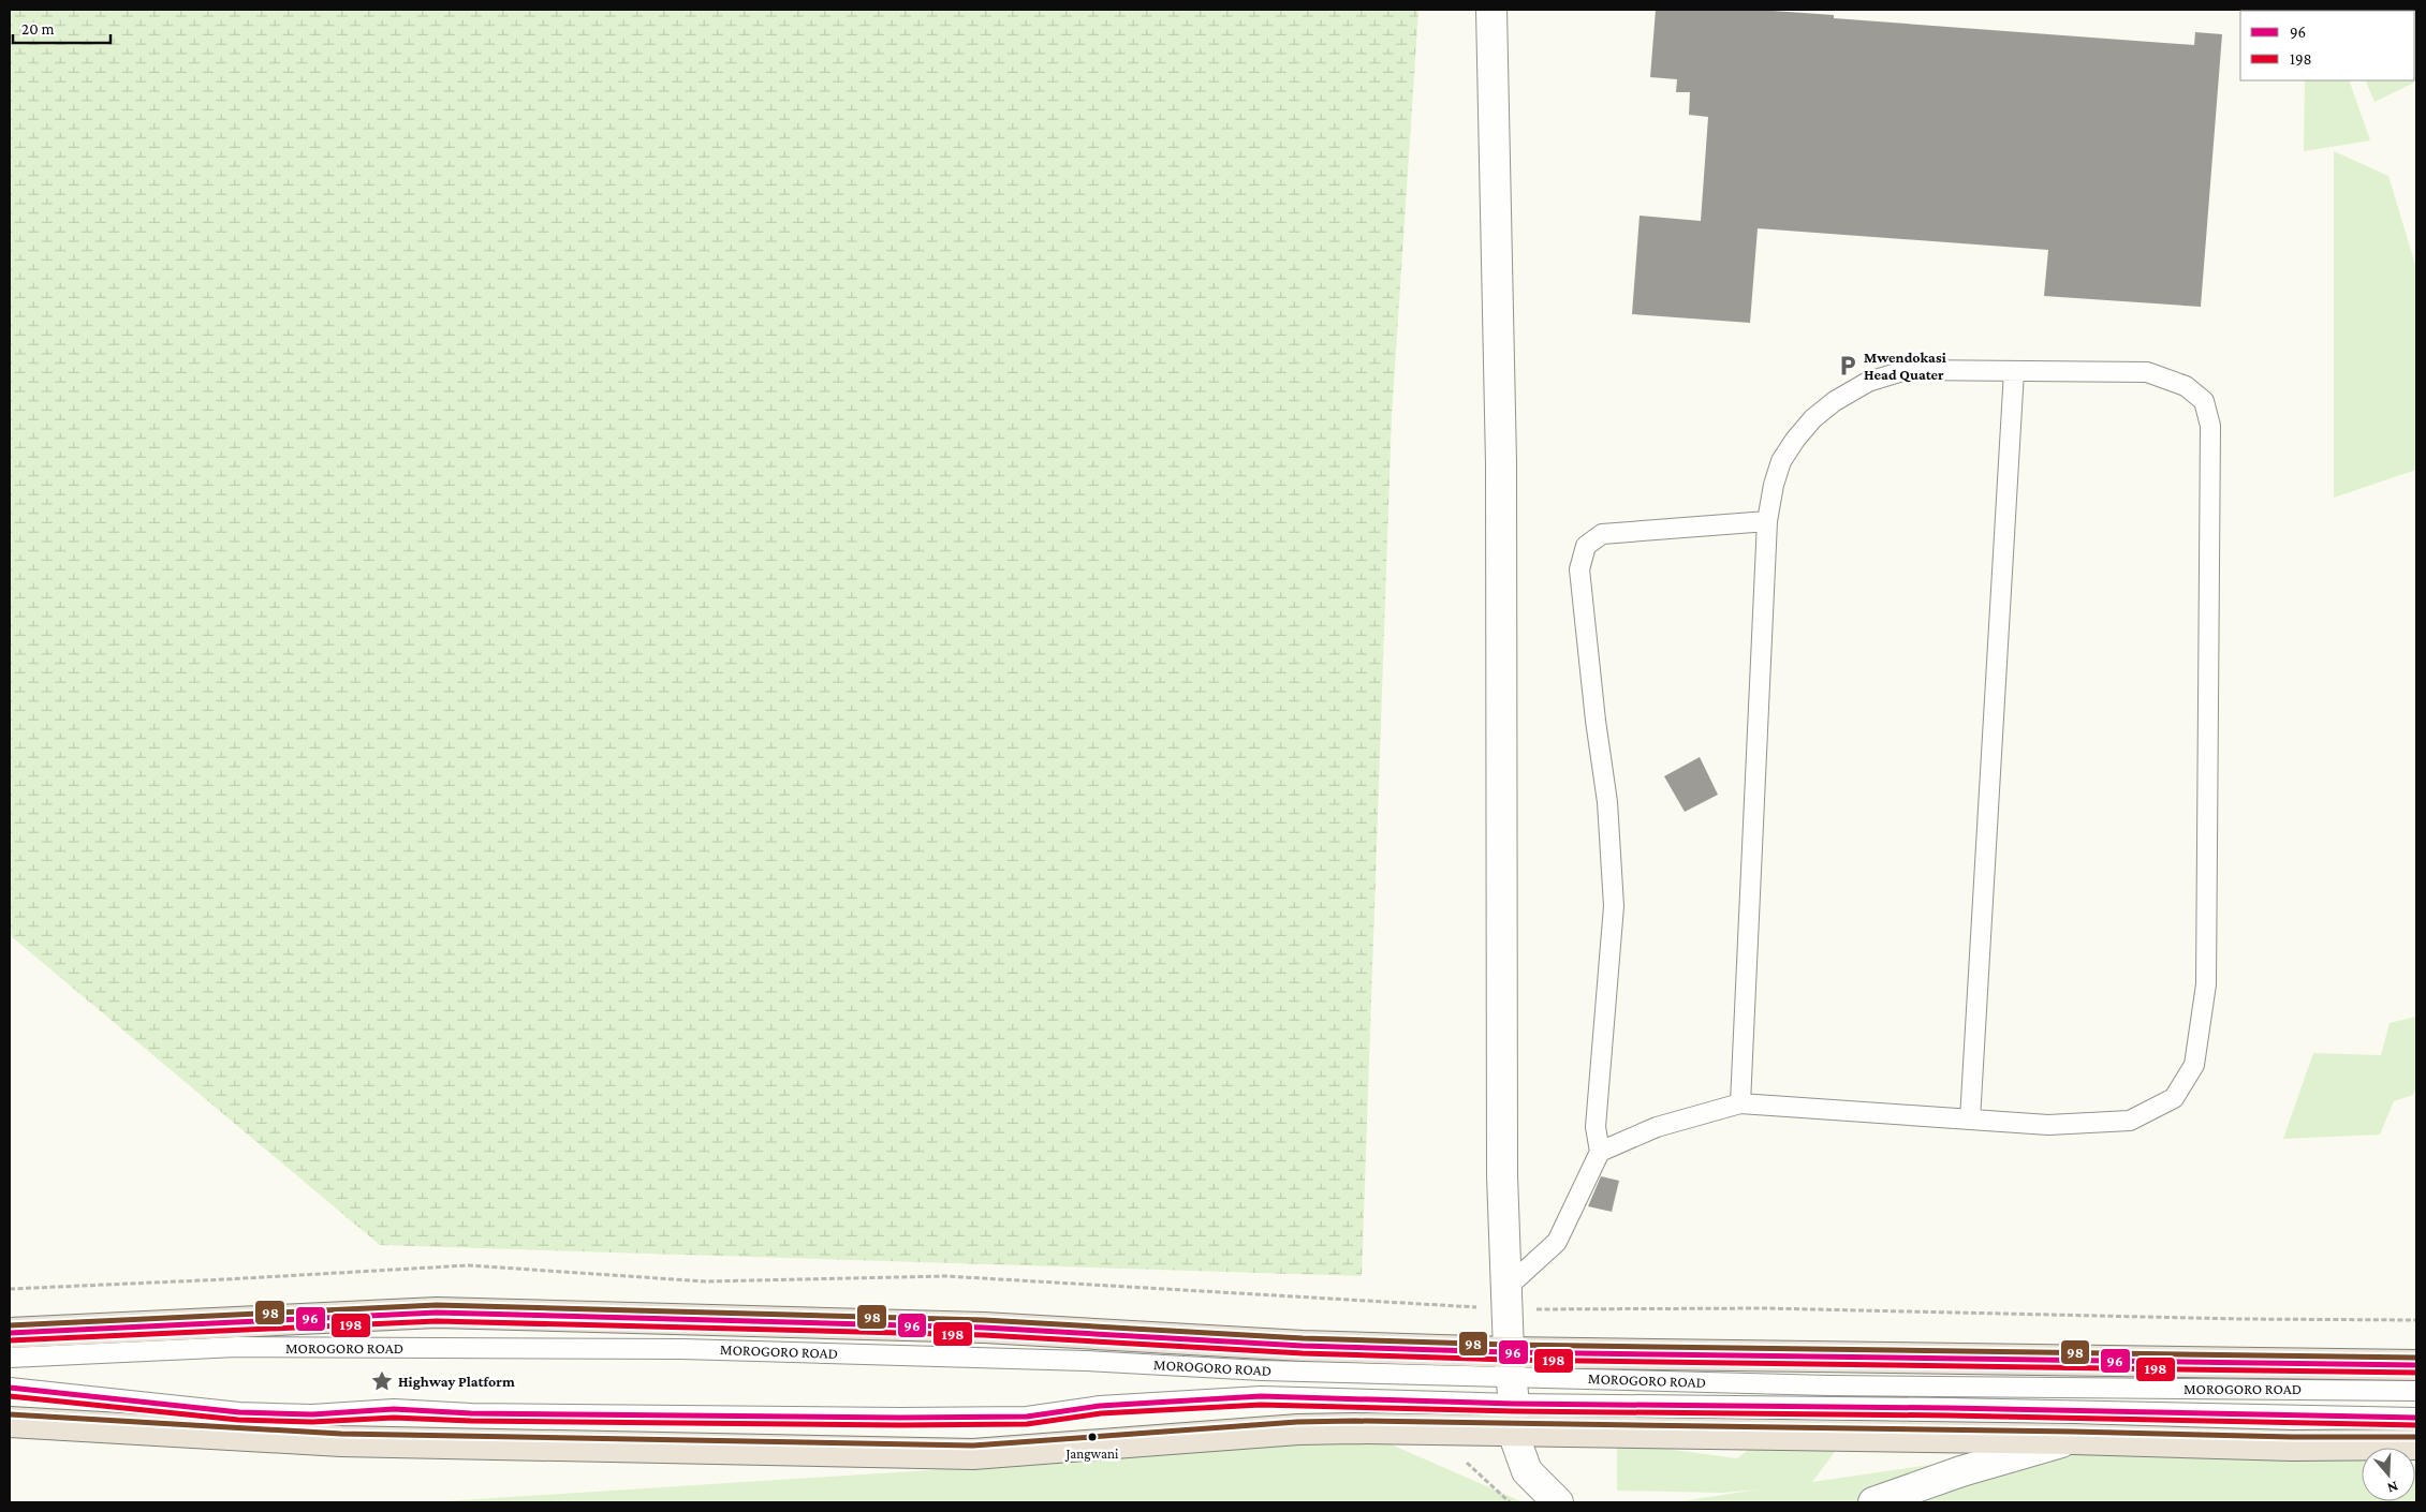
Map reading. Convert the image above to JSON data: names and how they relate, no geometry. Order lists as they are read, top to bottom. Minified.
{"streets":{"highway":["MOROGORO ROAD"]},"places":{"parking":["Mwendokasi Head Quater"],"place":["Highway Platform"],"other":["Jangwani"]},"lines":["transit line 98","transit line 96","transit line 198"],"legend":["96","198"],"scale_bar":"20 m","north":"bottom"}
